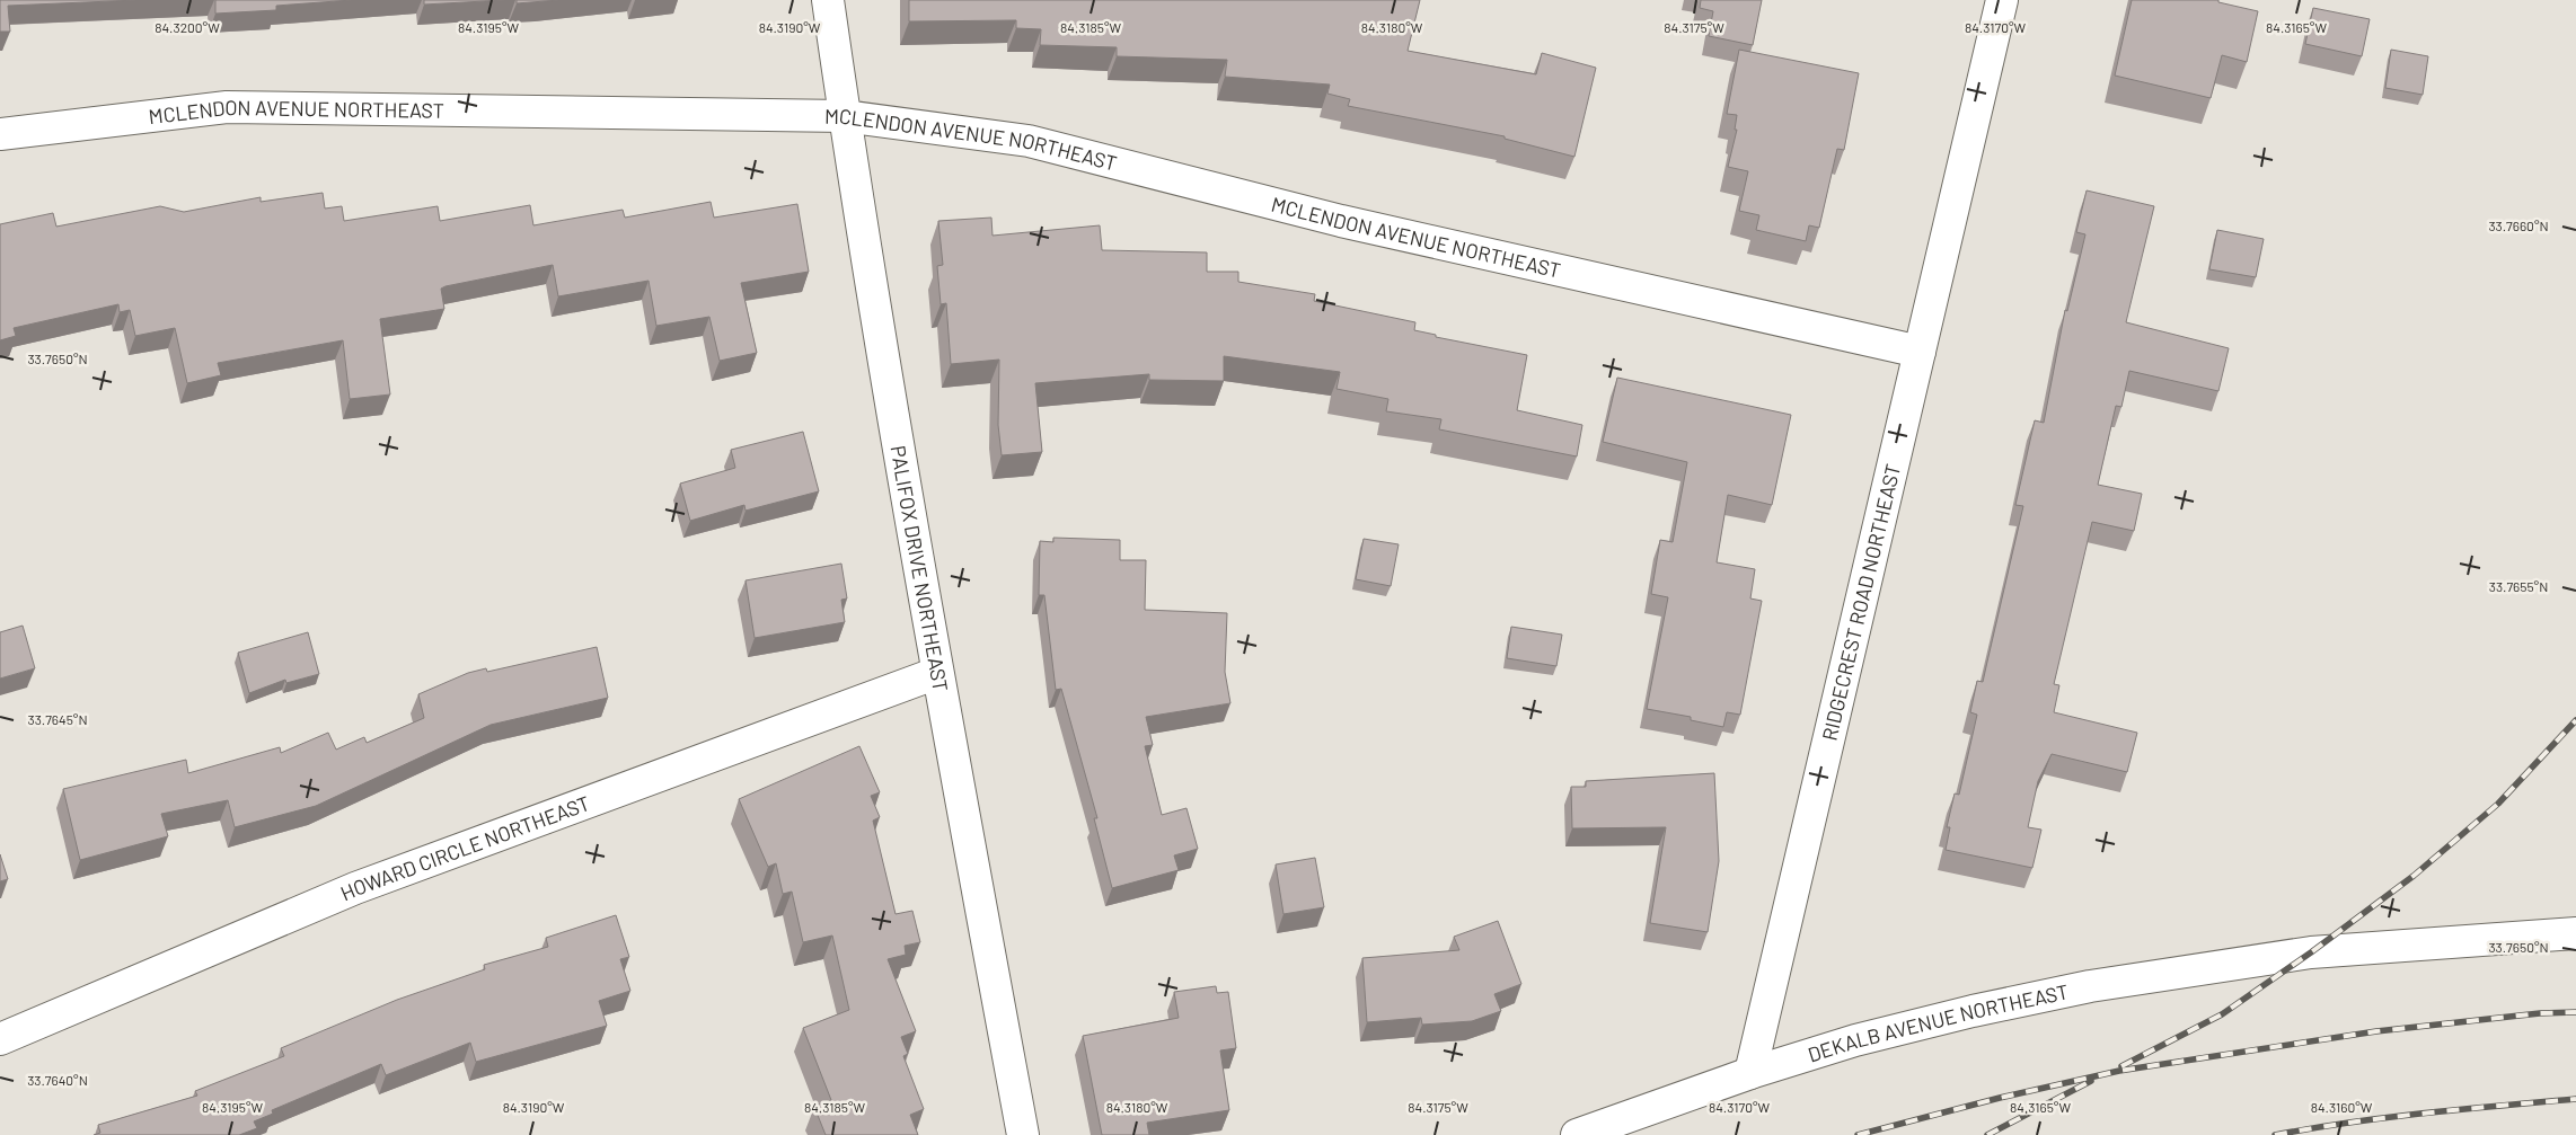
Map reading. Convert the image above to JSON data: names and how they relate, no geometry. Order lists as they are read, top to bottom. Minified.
{"streets":{"street":["MCLENDON AVENUE NORTHEAST","PALIFOX DRIVE NORTHEAST","RIDGECREST ROAD NORTHEAST","HOWARD CIRCLE NORTHEAST","DEKALB AVENUE NORTHEAST"]},"crossings":[["MCLENDON AVENUE NORTHEAST","PALIFOX DRIVE NORTHEAST"],["MCLENDON AVENUE NORTHEAST","RIDGECREST ROAD NORTHEAST"],["PALIFOX DRIVE NORTHEAST","HOWARD CIRCLE NORTHEAST"],["RIDGECREST ROAD NORTHEAST","DEKALB AVENUE NORTHEAST"]],"coordinates":["84.3200°W","84.3195°W","84.3190°W","84.3185°W","84.3180°W","84.3175°W","84.3170°W","84.3165°W","33.7660°N","33.7650°N","33.7655°N","33.7645°N","33.7640°N","84.3160°W"]}
